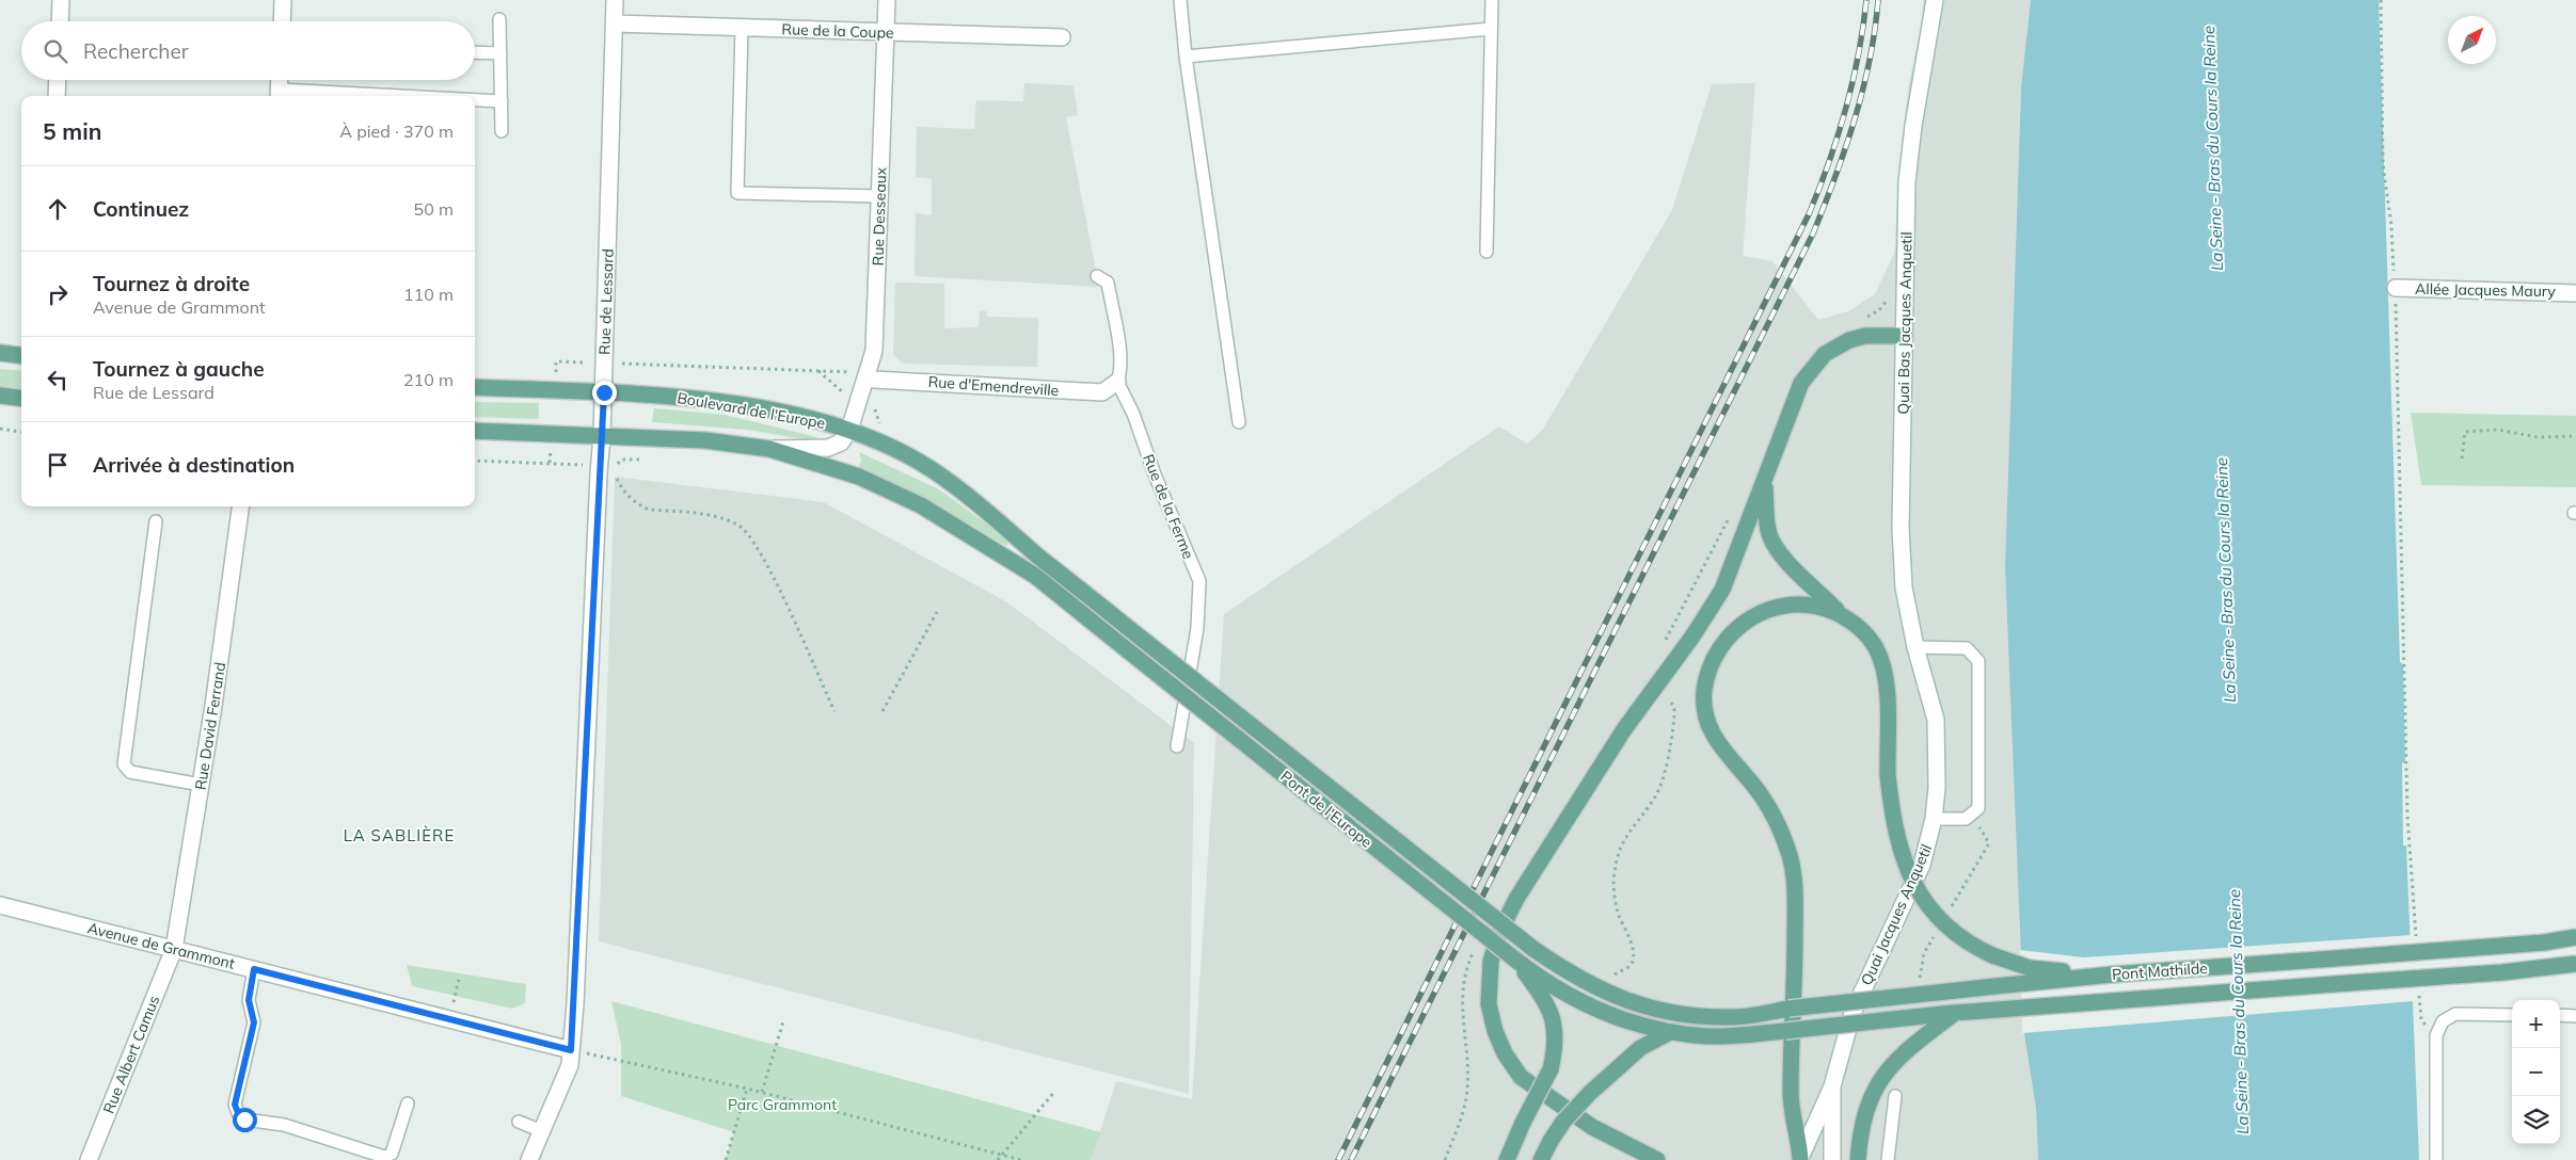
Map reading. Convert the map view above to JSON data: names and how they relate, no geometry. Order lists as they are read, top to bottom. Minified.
{"streets":{"main road":["Boulevard de l'Europe","Pont de l'Europe","Pont Mathilde"],"street":["Rue de la Coupe","Rue Desseaux","Allée Jacques Maury","Rue de Lessard","Quai Bas Jacques Anquetil","Rue d'Emendreville","Rue David Ferrand","Quai Jacques Anquetil","Avenue de Grammont","Rue Albert Camus"],"lane":["Rue de la Ferme"]},"crossings":[["Rue de la Coupe","Rue Desseaux"],["Rue de la Coupe","Rue de Lessard"],["Rue Desseaux","Rue d'Emendreville"],["Rue Desseaux","Boulevard de l'Europe"],["Rue de Lessard","Boulevard de l'Europe"],["Rue de Lessard","Avenue de Grammont"],["Quai Bas Jacques Anquetil","Quai Jacques Anquetil"],["Rue d'Emendreville","Rue de la Ferme"],["Boulevard de l'Europe","Pont de l'Europe"],["Rue David Ferrand","Avenue de Grammont"],["Rue David Ferrand","Rue Albert Camus"],["Pont de l'Europe","Pont Mathilde"],["Avenue de Grammont","Rue Albert Camus"]],"districts":["LA SABLIÈRE"],"water":["La Seine - Bras du Cours la Reine"],"parks":["Parc Grammont"],"north":"top right","page":{"search":"Rechercher","heading":["5 min","À pied · 370 m"],"list":[["Continuez","50 m"],["Tournez à droite","Avenue de Grammont","110 m"],["Tournez à gauche","Rue de Lessard","210 m"],"Arrivée à destination"],"map_buttons":["+","−"]}}
